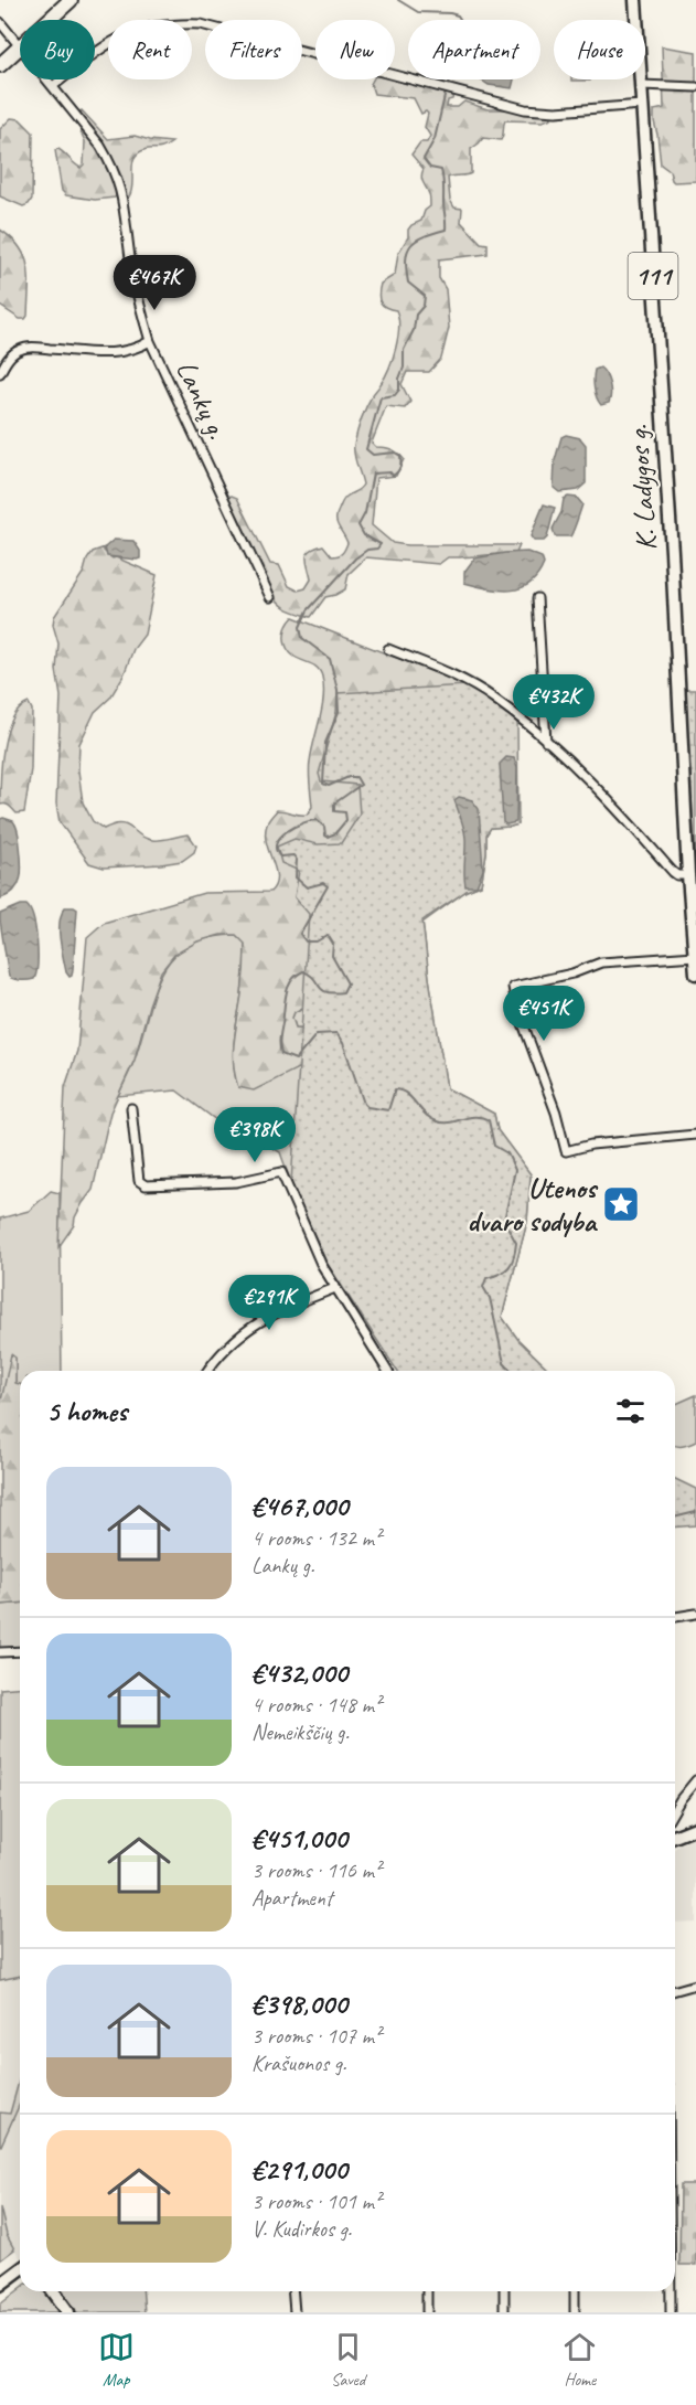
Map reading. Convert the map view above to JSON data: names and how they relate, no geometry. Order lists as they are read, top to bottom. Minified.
{"streets":{"main road":["111","K. Ladygos g."],"street":["Lankų g."]},"places":{"place":["Utenos dvaro sodyba"]},"page":{"chip":["Buy","Rent","Filters","New","Apartment","House"],"price":["€467K","€432K","€451K","€398K","€291K"],"heading":"5 homes","list":[{"name":"€467,000","note":"4 rooms · 132 m² · Lankų g."},{"name":"€432,000","note":"4 rooms · 148 m² · Nemeikščių g."},{"name":"€451,000","note":"3 rooms · 116 m² · Apartment"},{"name":"€398,000","note":"3 rooms · 107 m² · Krašuonos g."},{"name":"€291,000","note":"3 rooms · 101 m² · V. Kudirkos g."}],"tabs":["Map","Saved","Home"]}}
